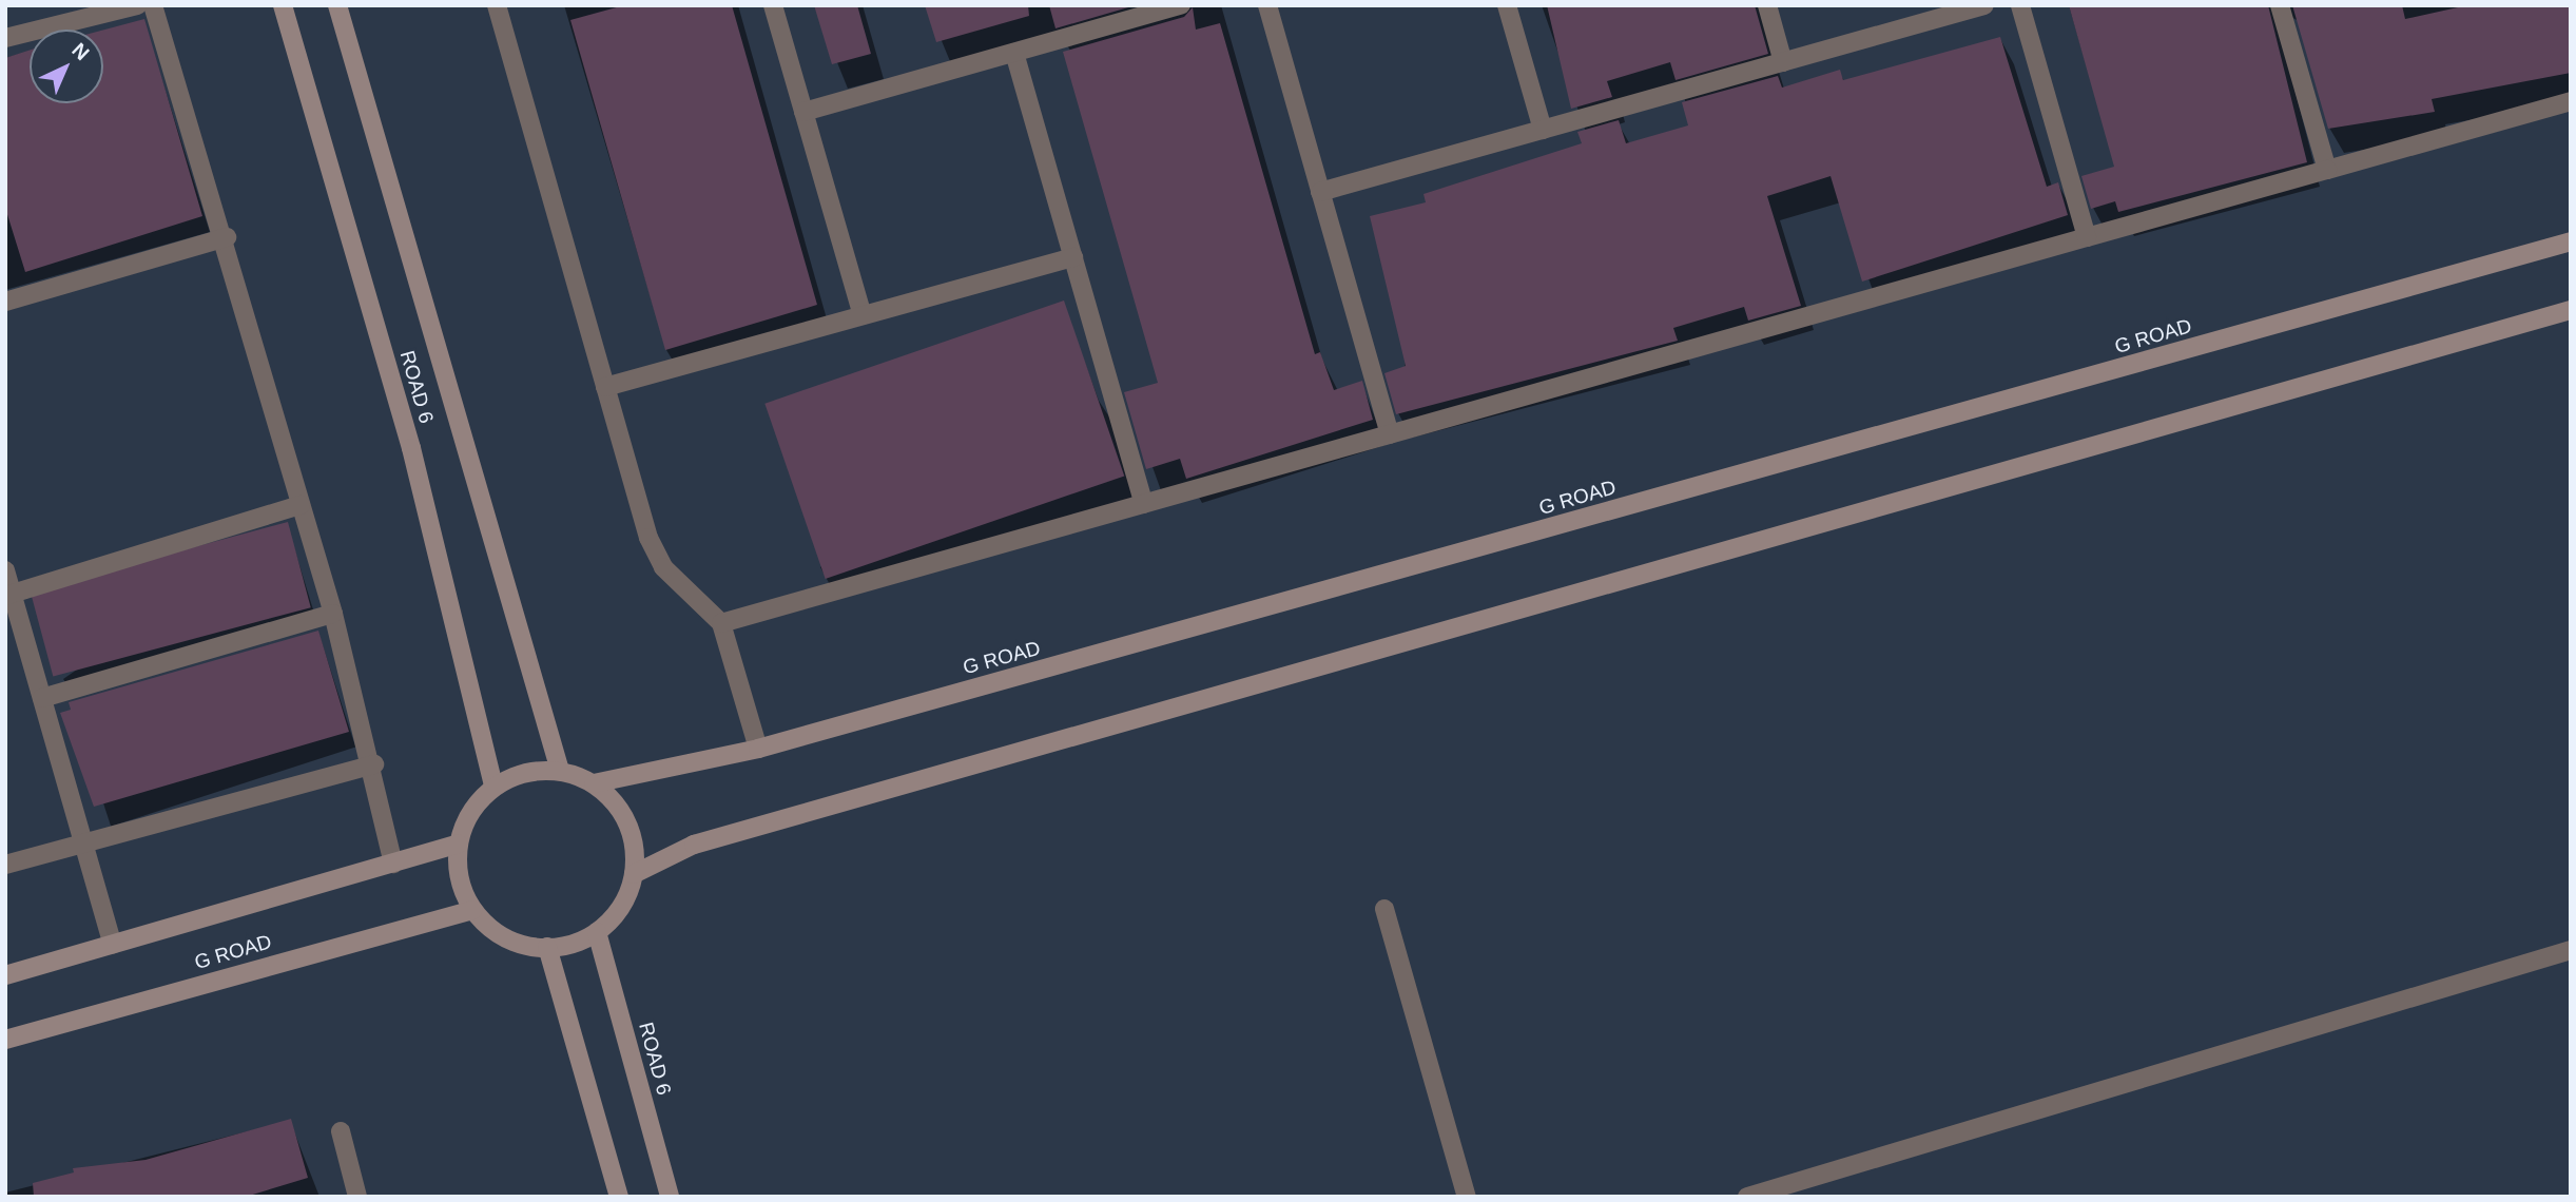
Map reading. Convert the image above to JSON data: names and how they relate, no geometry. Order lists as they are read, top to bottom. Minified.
{"streets":{"street":["G ROAD","ROAD 6"]},"crossings":[["G ROAD","ROAD 6"]],"north":"top right"}
